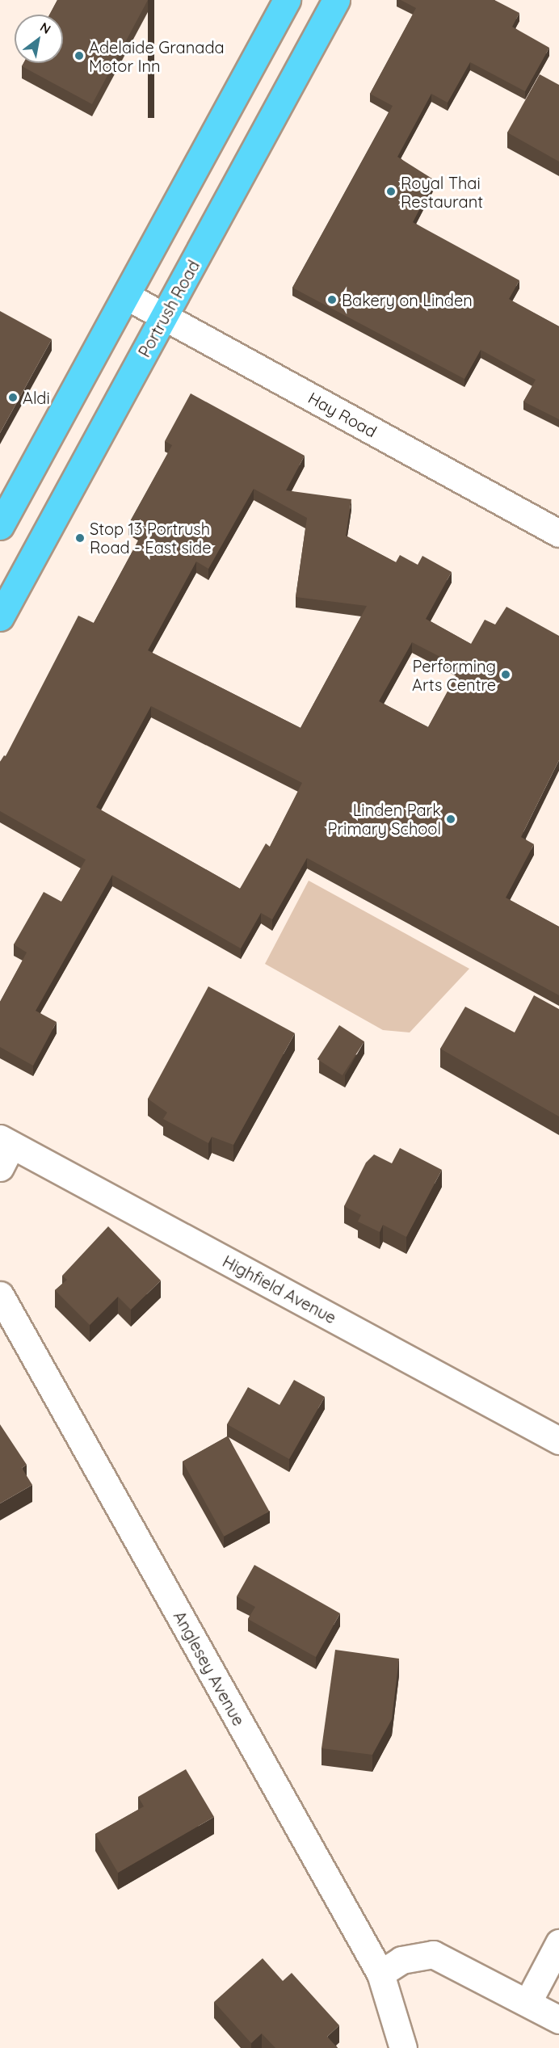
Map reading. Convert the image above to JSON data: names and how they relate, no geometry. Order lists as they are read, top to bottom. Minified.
{"streets":{"highway":["Portrush Road"],"street":["Hay Road","Highfield Avenue","Anglesey Avenue"]},"crossings":[["Portrush Road","Hay Road"]],"places":["Adelaide Granada Motor Inn","Royal Thai Restaurant","Bakery on Linden","Aldi","Stop 13 Portrush Road - East side","Performing Arts Centre","Linden Park Primary School"],"north":"top right"}
